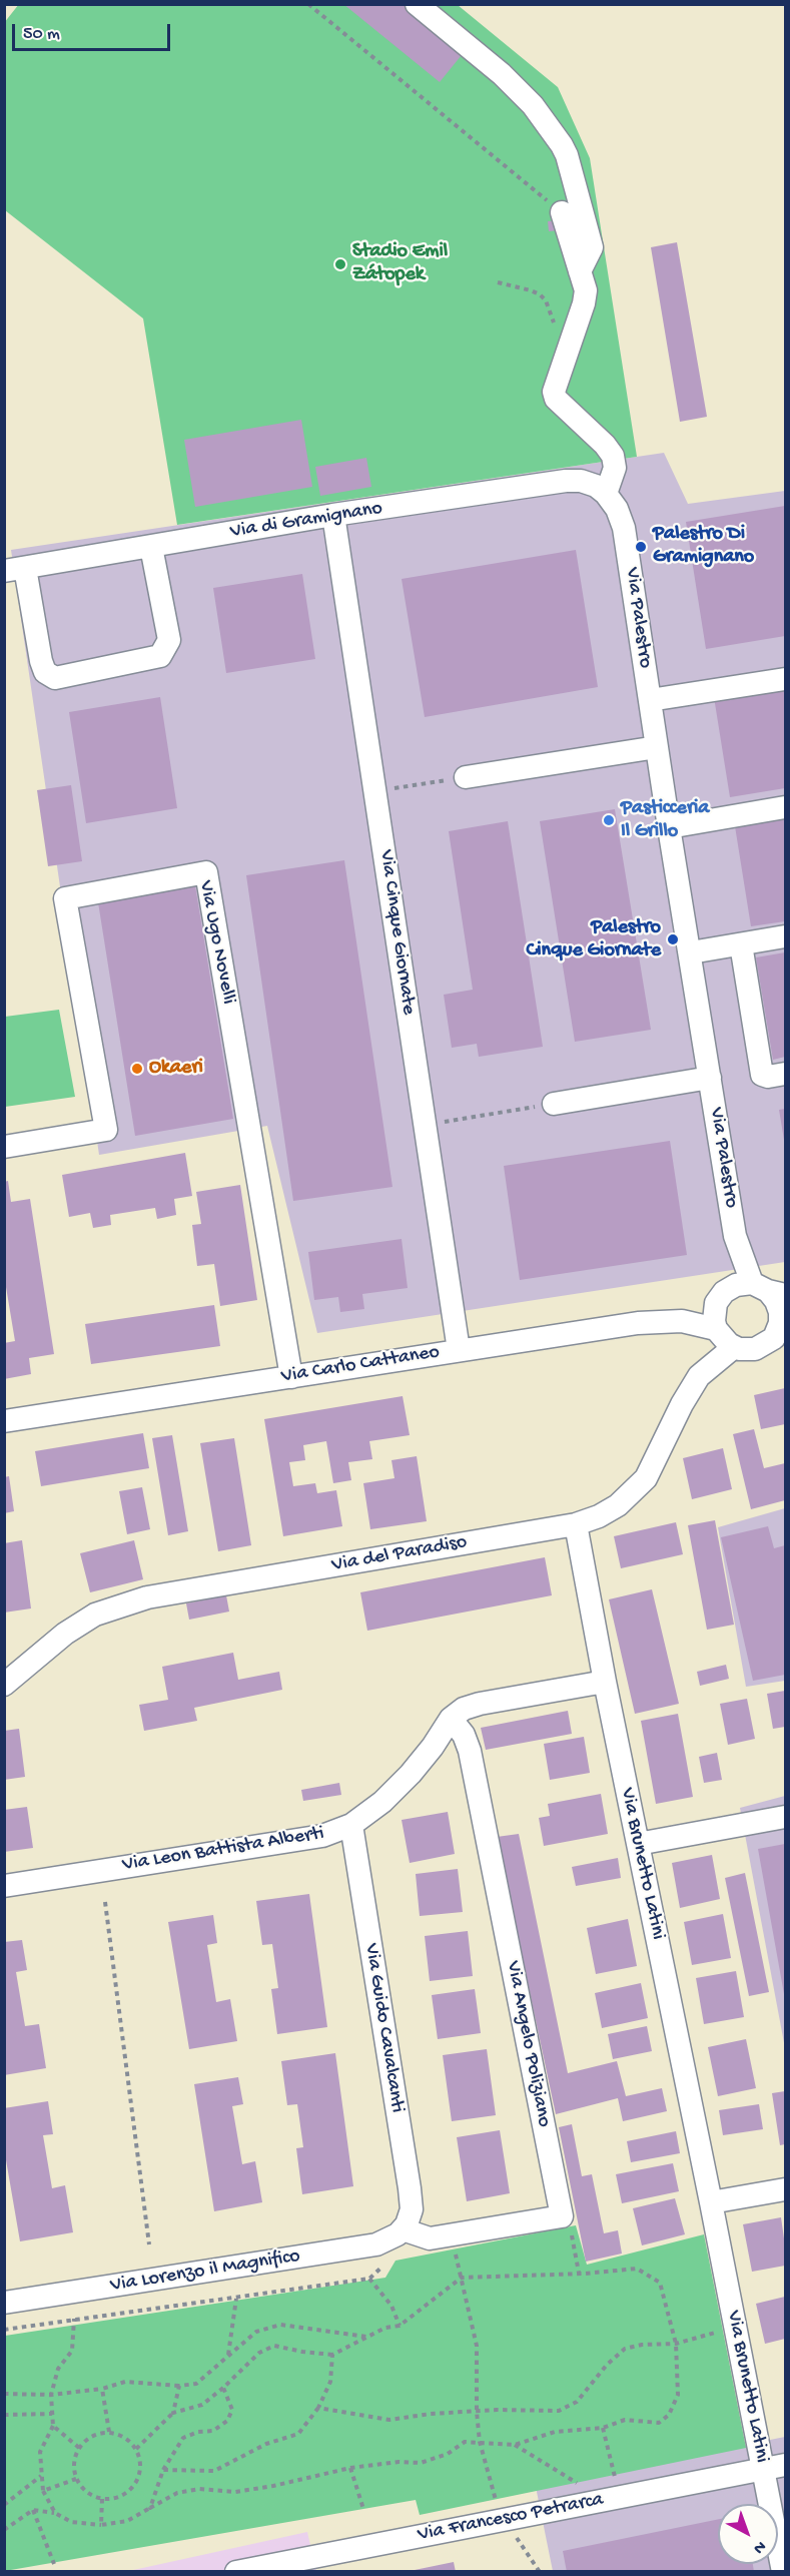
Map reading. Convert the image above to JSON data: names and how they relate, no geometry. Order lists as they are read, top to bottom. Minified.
{"streets":{"street":["Via di Gramignano","Via Palestro","Via Cinque Giornate","Via Ugo Novelli","Via Carlo Cattaneo","Via del Paradiso","Via Leon Battista Alberti","Via Brunetto Latini","Via Guido Cavalcanti","Via Angelo Poliziano","Via Lorenzo il Magnifico","Via Francesco Petrarca"]},"crossings":[["Via di Gramignano","Via Palestro"],["Via di Gramignano","Via Cinque Giornate"],["Via Palestro","Via Carlo Cattaneo"],["Via Palestro","Via del Paradiso"],["Via Cinque Giornate","Via Carlo Cattaneo"],["Via Ugo Novelli","Via Carlo Cattaneo"],["Via Carlo Cattaneo","Via del Paradiso"],["Via del Paradiso","Via Brunetto Latini"],["Via Leon Battista Alberti","Via Brunetto Latini"],["Via Leon Battista Alberti","Via Guido Cavalcanti"],["Via Leon Battista Alberti","Via Angelo Poliziano"],["Via Brunetto Latini","Via Francesco Petrarca"],["Via Guido Cavalcanti","Via Lorenzo il Magnifico"]],"places":["Stadio Emil Zátopek","Palestro Di Gramignano","Pasticceria Il Grillo","Palestro Cinque Giornate","Okaeri"],"scale_bar":"50 m","north":"bottom right"}
